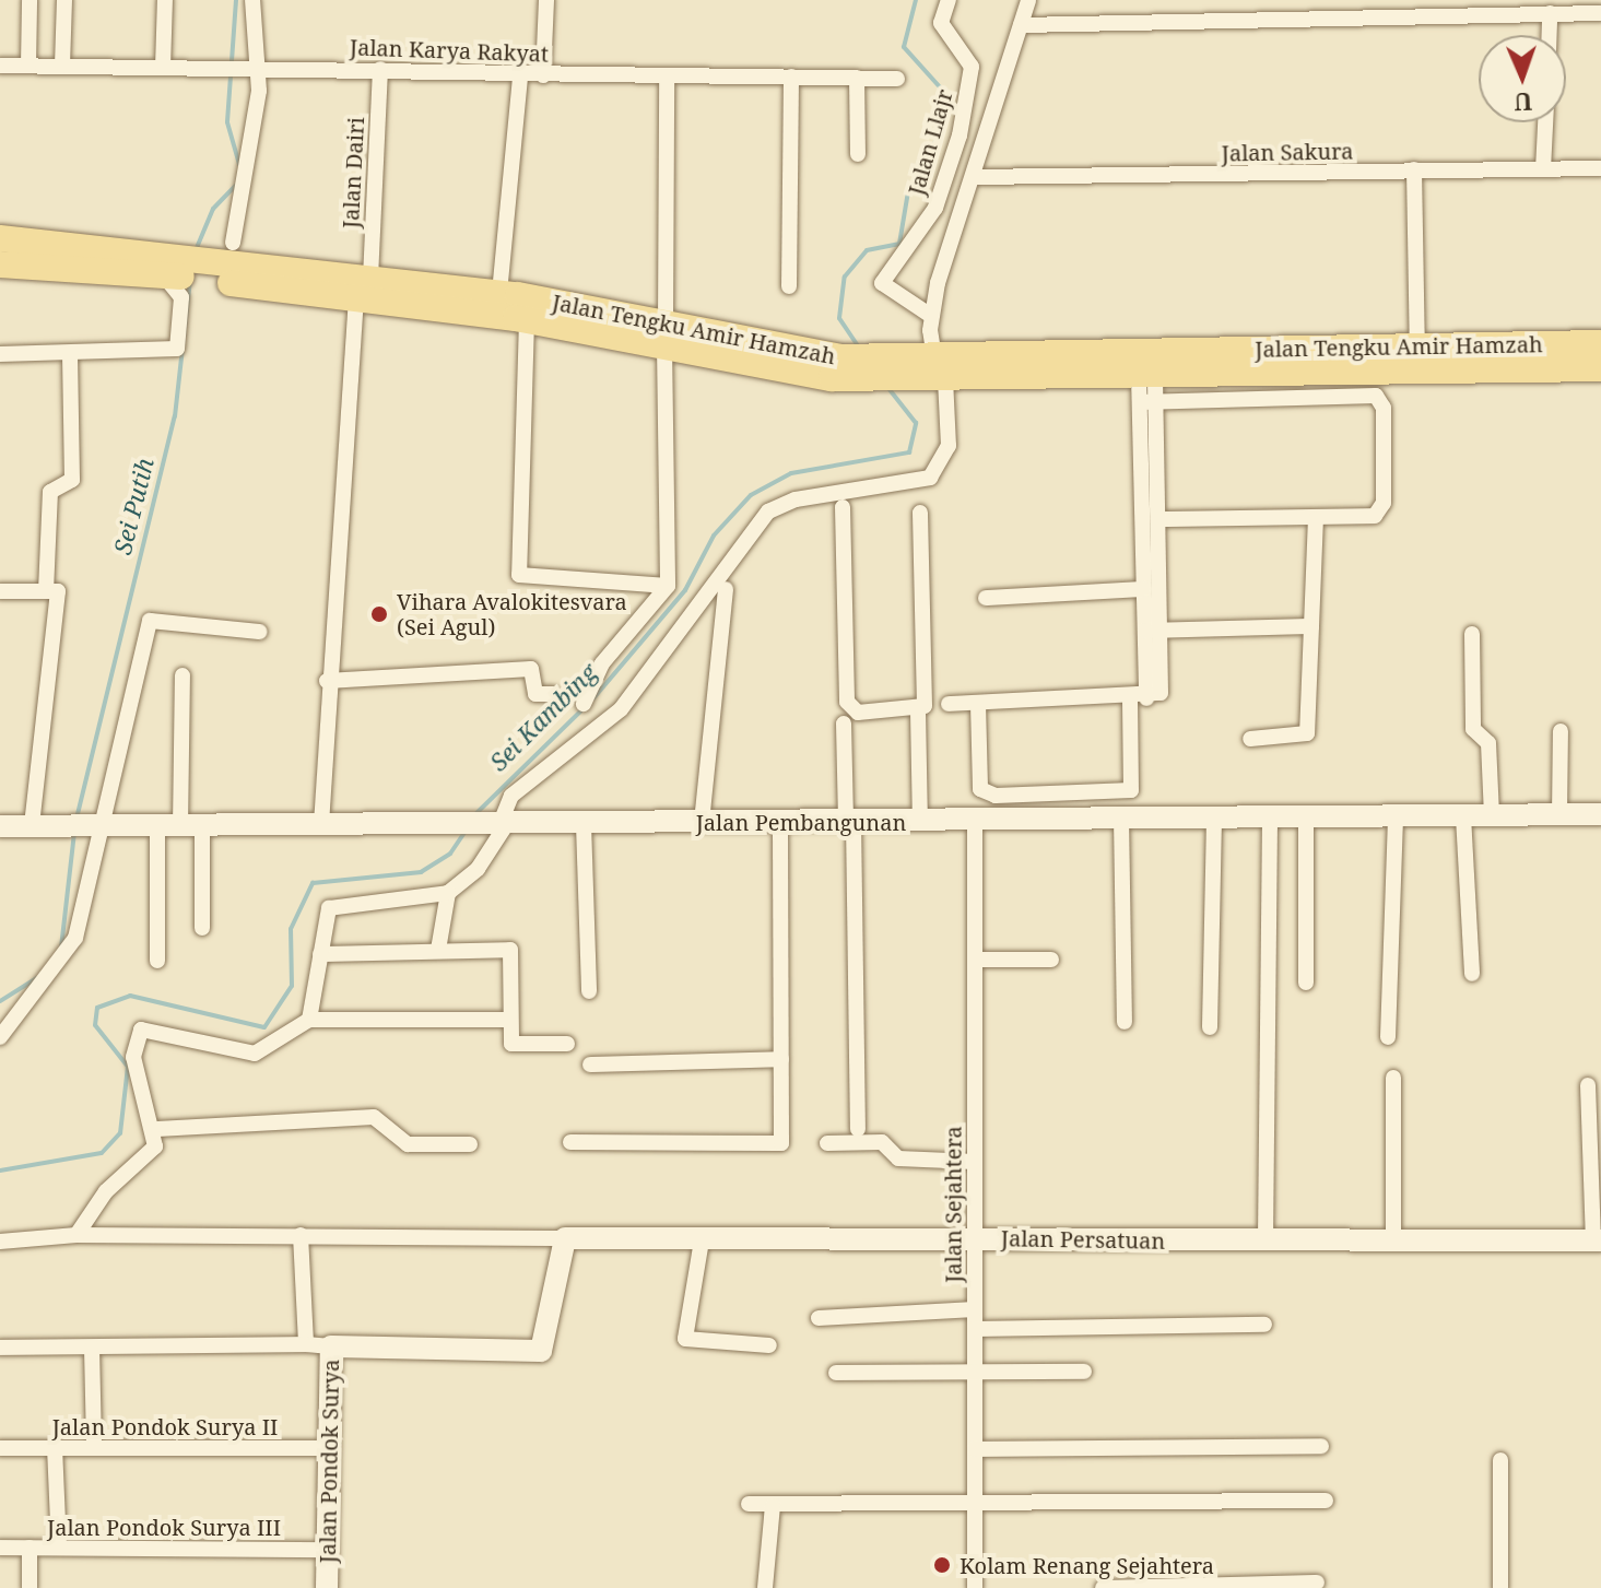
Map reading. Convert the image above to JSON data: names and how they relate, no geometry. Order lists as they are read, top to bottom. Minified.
{"streets":{"main road":["Jalan Tengku Amir Hamzah"],"street":["Jalan Karya Rakyat","Jalan Llajr","Jalan Sakura","Jalan Dairi","Jalan Pembangunan","Jalan Sejahtera","Jalan Persatuan","Jalan Pondok Surya II","Jalan Pondok Surya","Jalan Pondok Surya III"]},"crossings":[["Jalan Karya Rakyat","Jalan Dairi"],["Jalan Dairi","Jalan Tengku Amir Hamzah"],["Jalan Dairi","Jalan Pembangunan"],["Jalan Pembangunan","Jalan Sejahtera"],["Jalan Sejahtera","Jalan Persatuan"],["Jalan Persatuan","Jalan Pondok Surya"],["Jalan Pondok Surya II","Jalan Pondok Surya"],["Jalan Pondok Surya","Jalan Pondok Surya III"]],"water":["Sei Putih","Sei Kambing"],"places":["Vihara Avalokitesvara (Sei Agul)","Kolam Renang Sejahtera"],"north":"bottom"}
